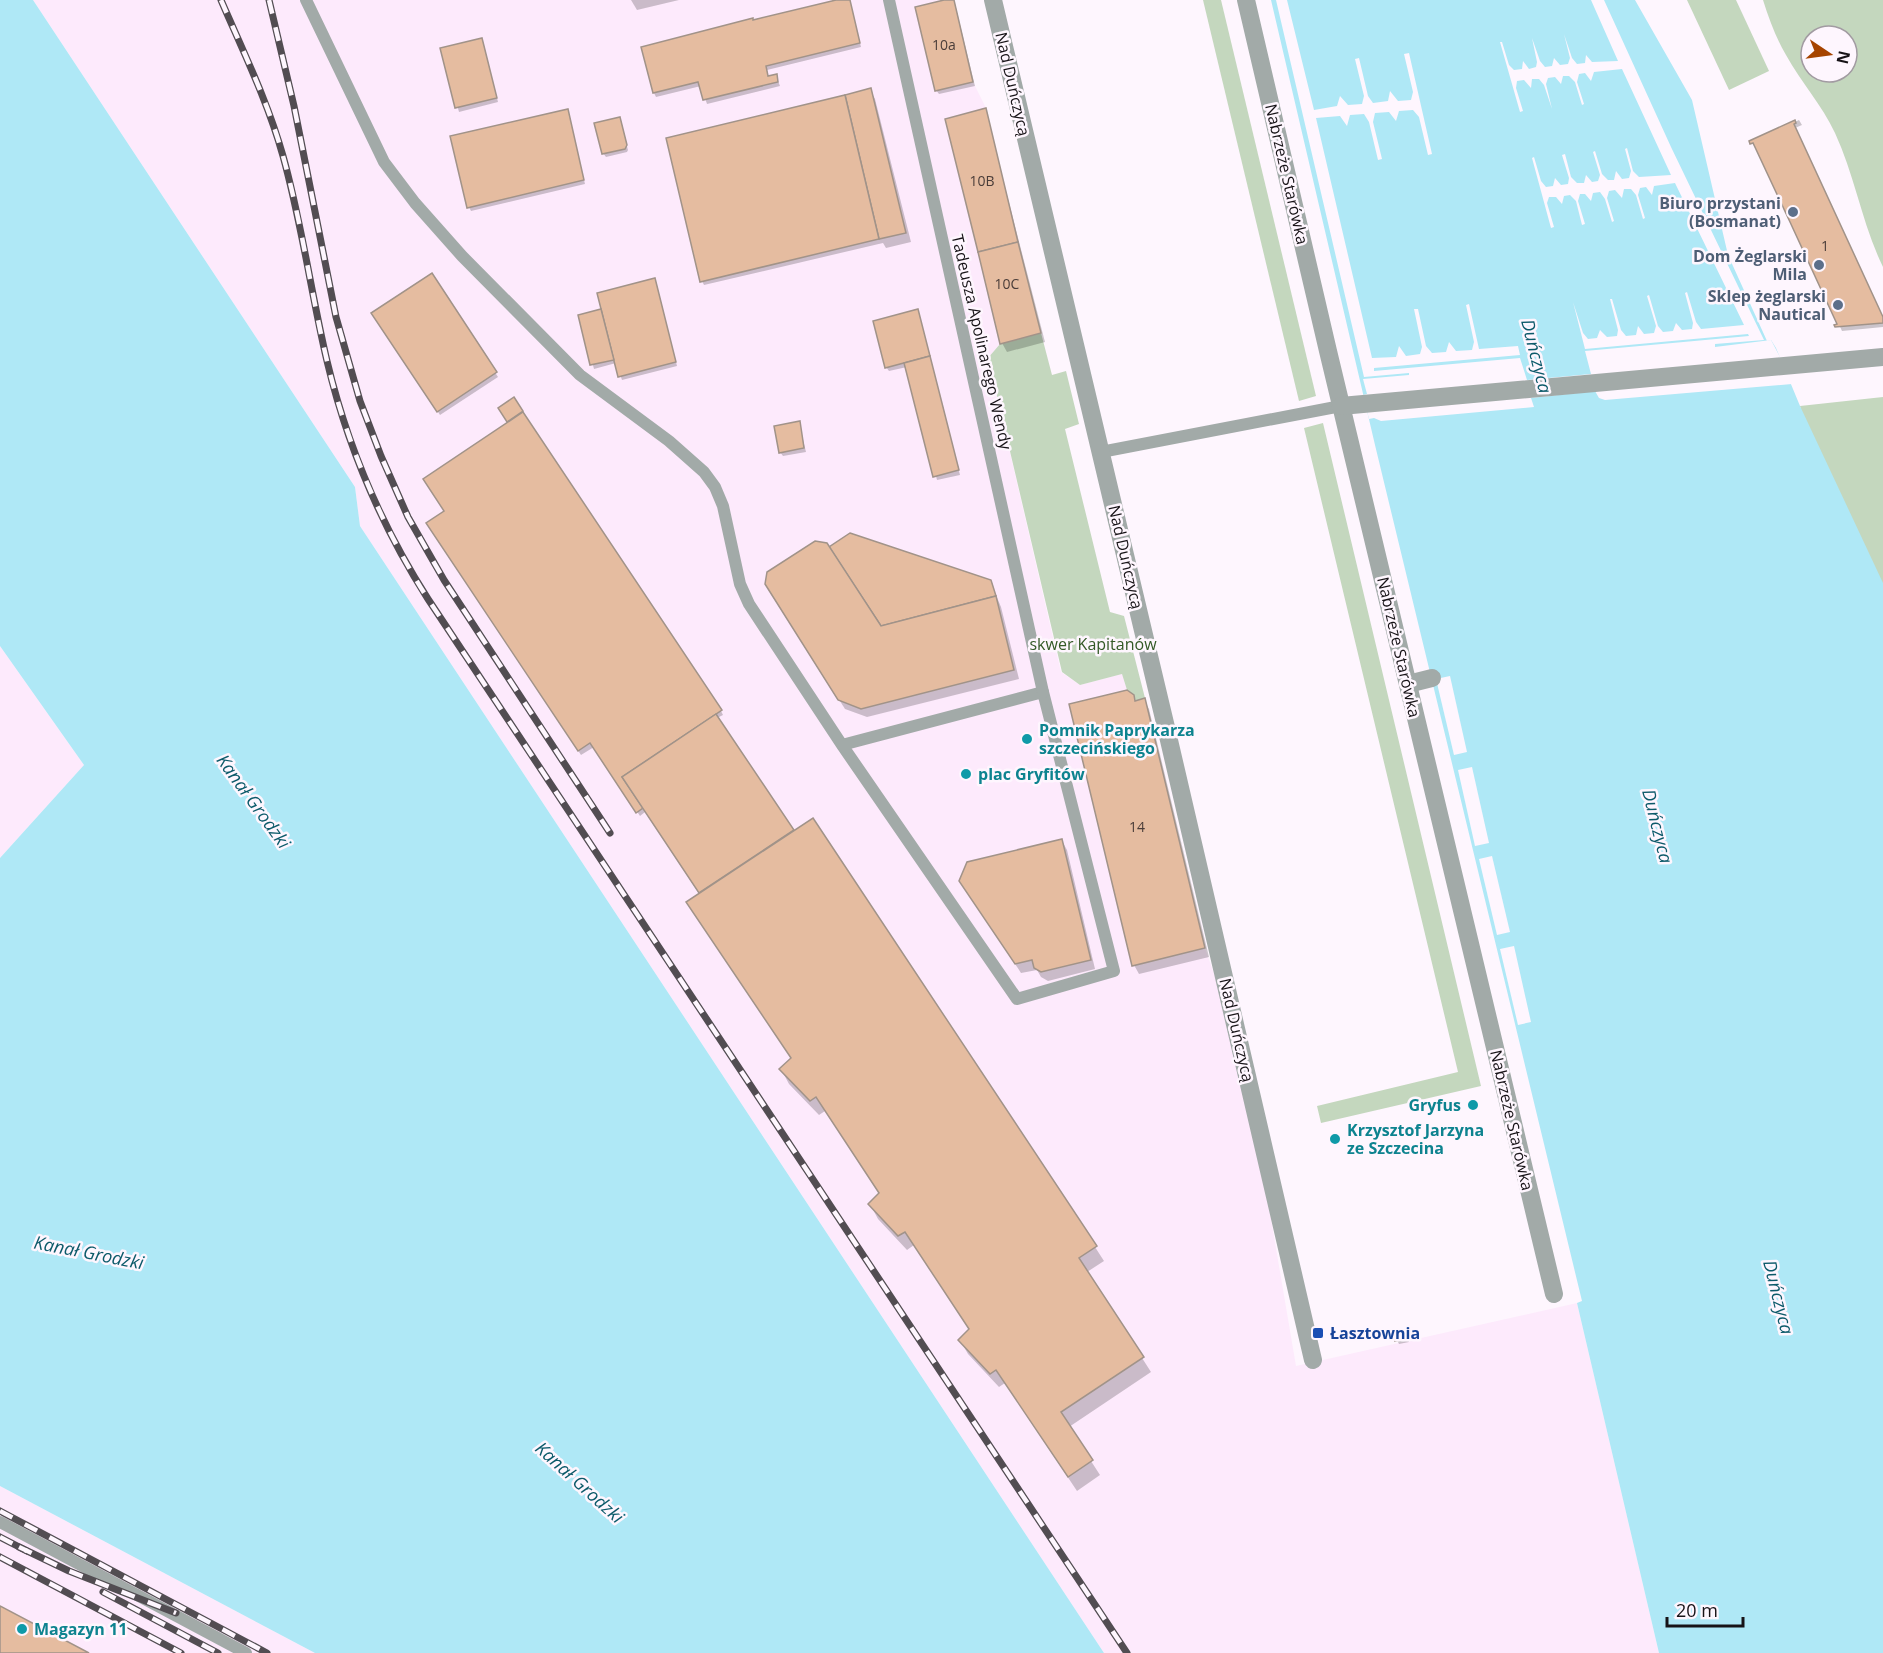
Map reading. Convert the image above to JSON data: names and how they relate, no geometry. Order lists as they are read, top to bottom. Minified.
{"streets":{"street":["Nad Duńczycą","Nabrzeże Starówka"],"lane":["Tadeusza Apolinarego Wendy"]},"water":["Duńczyca","Kanał Grodzki"],"parks":["skwer Kapitanów"],"places":{"other":["Biuro przystani (Bosmanat)","Dom Żeglarski Mila","Sklep żeglarski Nautical","Pomnik Paprykarza szczecińskiego","plac Gryfitów","Gryfus","Krzysztof Jarzyna ze Szczecina","Magazyn 11"],"transit":["Łasztownia"]},"house_numbers":["10a","10B","1","10C","14"],"scale_bar":"20 m","north":"right"}
